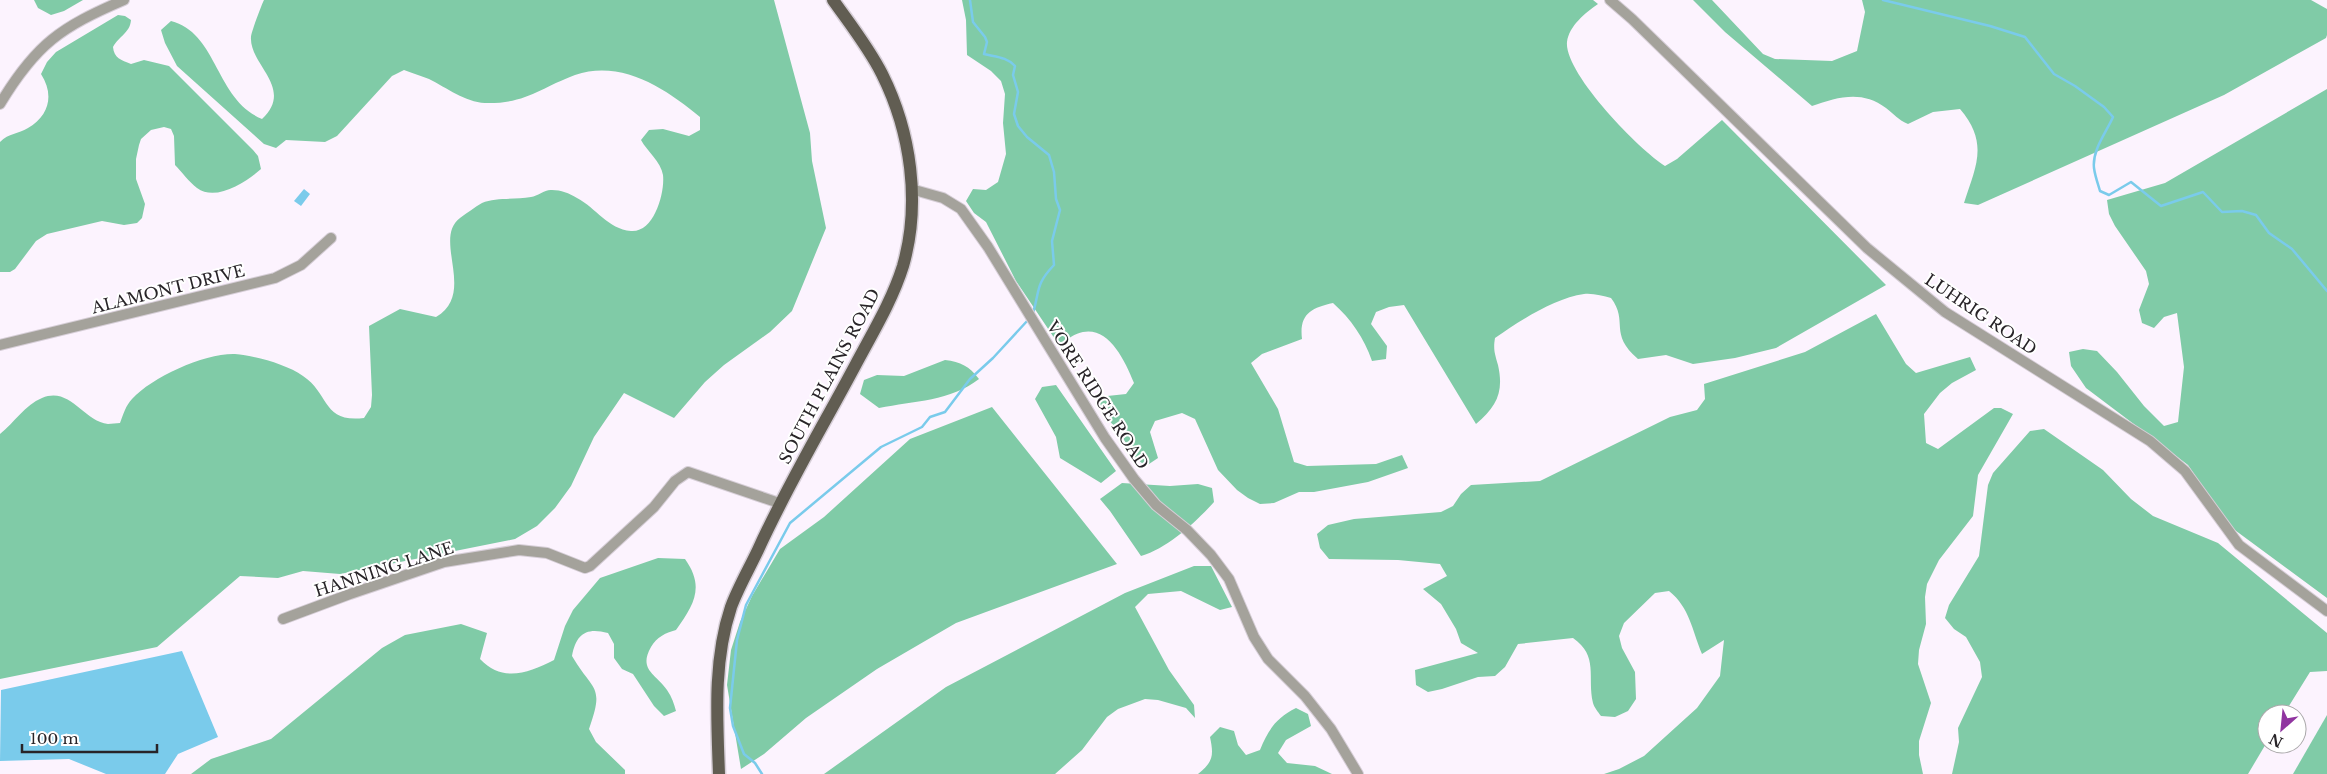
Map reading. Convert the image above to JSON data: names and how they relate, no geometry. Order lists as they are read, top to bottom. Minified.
{"streets":{"main road":["SOUTH PLAINS ROAD"],"street":["ALAMONT DRIVE","LUHRIG ROAD","VORE RIDGE ROAD","HANNING LANE"]},"crossings":[["SOUTH PLAINS ROAD","VORE RIDGE ROAD"],["SOUTH PLAINS ROAD","HANNING LANE"]],"scale_bar":"100 m","north":"bottom left"}
